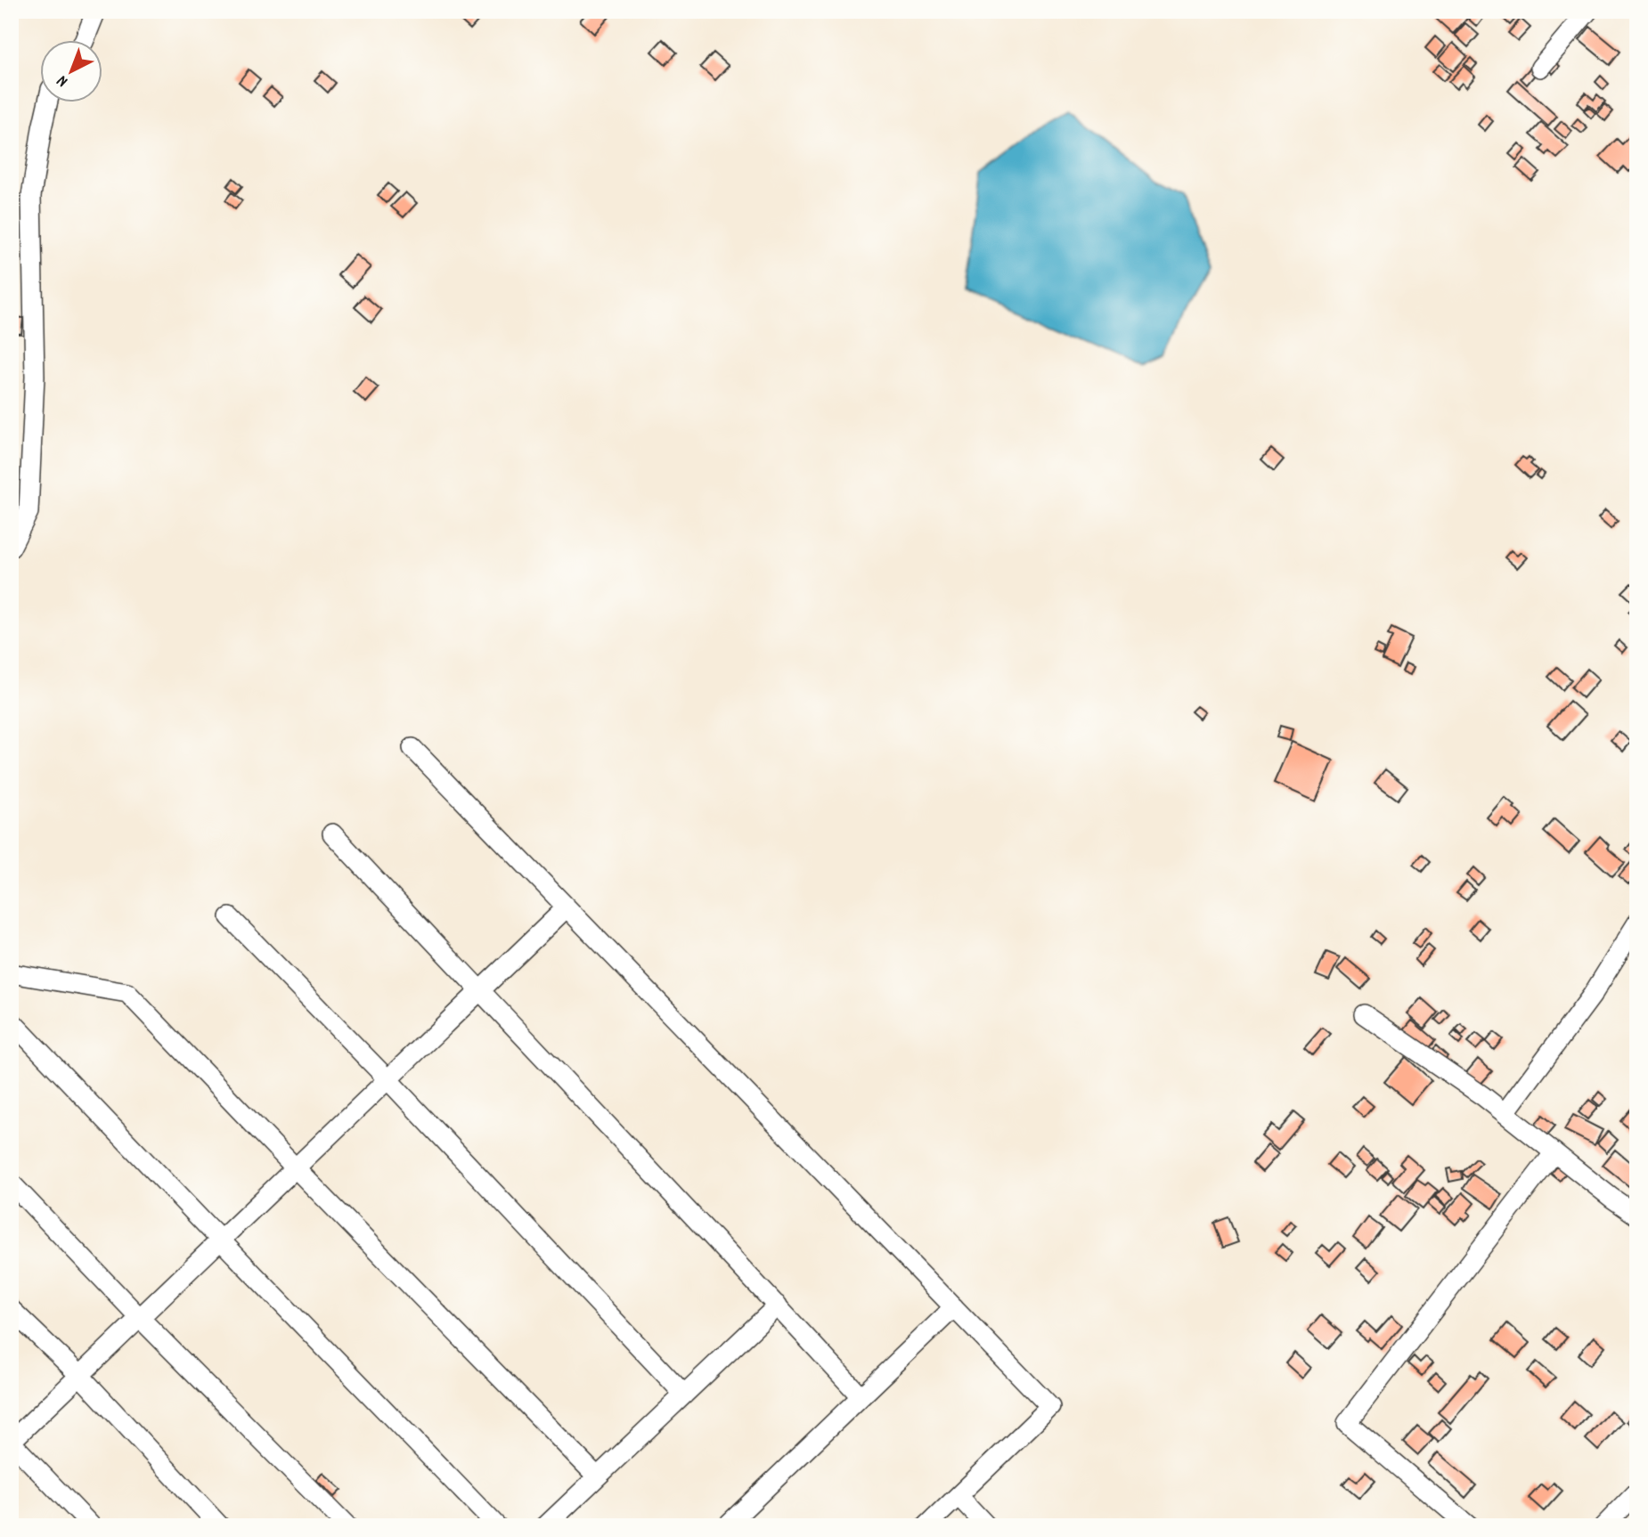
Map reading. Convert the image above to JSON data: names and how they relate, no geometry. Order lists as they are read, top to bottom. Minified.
{"north":"bottom left"}
